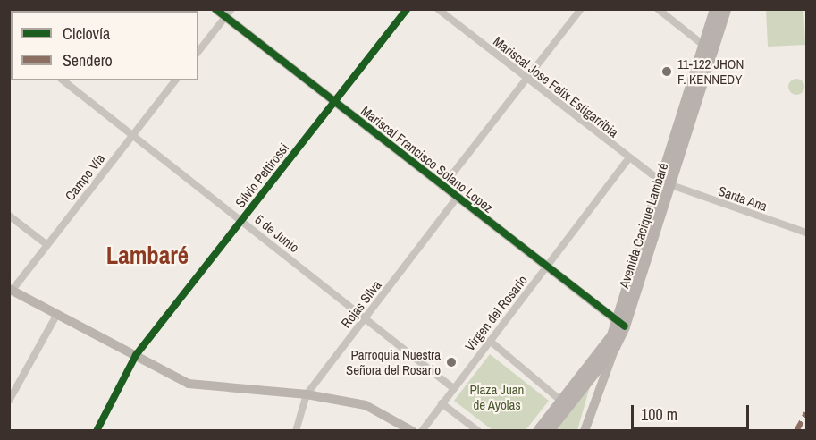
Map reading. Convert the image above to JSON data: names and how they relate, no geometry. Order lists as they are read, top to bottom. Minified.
{"streets":{"main road":["Avenida Cacique Lambaré"],"street":["Mariscal Jose Felix Estigarribia","Mariscal Francisco Solano Lopez","Silvio Pettirossi","Campo Vía","Santa Ana","5 de Junio","Rojas Silva","Virgen del Rosario"]},"crossings":[["Mariscal Jose Felix Estigarribia","Santa Ana"],["Mariscal Jose Felix Estigarribia","Avenida Cacique Lambaré"],["Mariscal Jose Felix Estigarribia","Virgen del Rosario"],["Mariscal Francisco Solano Lopez","Silvio Pettirossi"],["Mariscal Francisco Solano Lopez","Avenida Cacique Lambaré"],["Mariscal Francisco Solano Lopez","Rojas Silva"],["Mariscal Francisco Solano Lopez","Virgen del Rosario"],["Silvio Pettirossi","5 de Junio"],["Campo Vía","5 de Junio"],["Santa Ana","Avenida Cacique Lambaré"],["5 de Junio","Rojas Silva"],["5 de Junio","Virgen del Rosario"]],"districts":["Lambaré"],"parks":["Plaza Juan de Ayolas"],"places":["11-122 JHON F. KENNEDY","Parroquia Nuestra Señora del Rosario"],"legend":["Ciclovía","Sendero"],"scale_bar":"100 m"}
